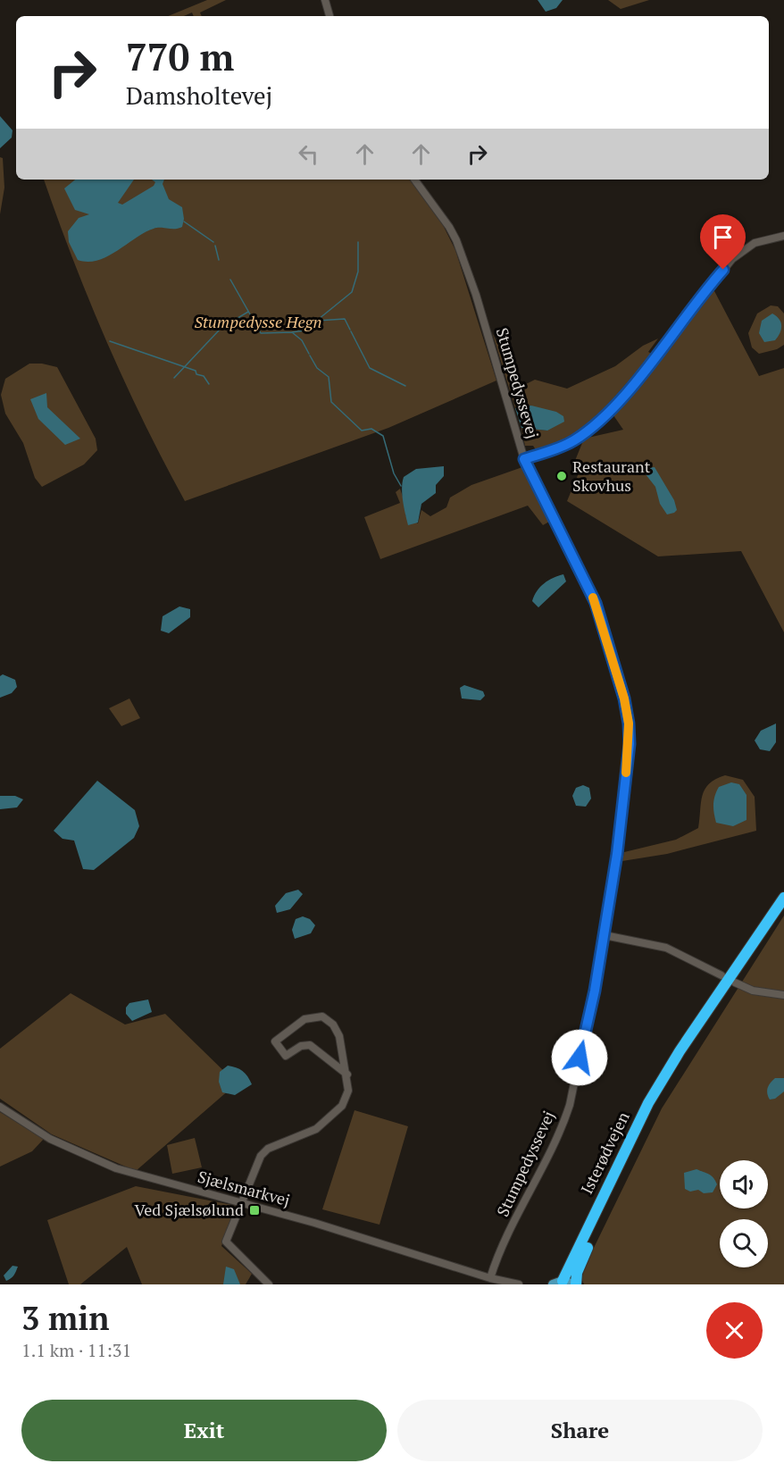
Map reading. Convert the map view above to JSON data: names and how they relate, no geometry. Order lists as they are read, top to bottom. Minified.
{"streets":{"highway":["Isterødvejen"],"street":["Stumpedyssevej","Sjælsmarkvej"]},"crossings":[["Stumpedyssevej","Sjælsmarkvej"]],"parks":["Stumpedysse Hegn"],"places":{"other":["Restaurant Skovhus"],"transit":["Ved Sjælsølund"]},"page":{"turn":["770 m","Damsholtevej"],"heading":["3 min","1.1 km · 11:31"],"buttons":["Exit","Share"]}}
